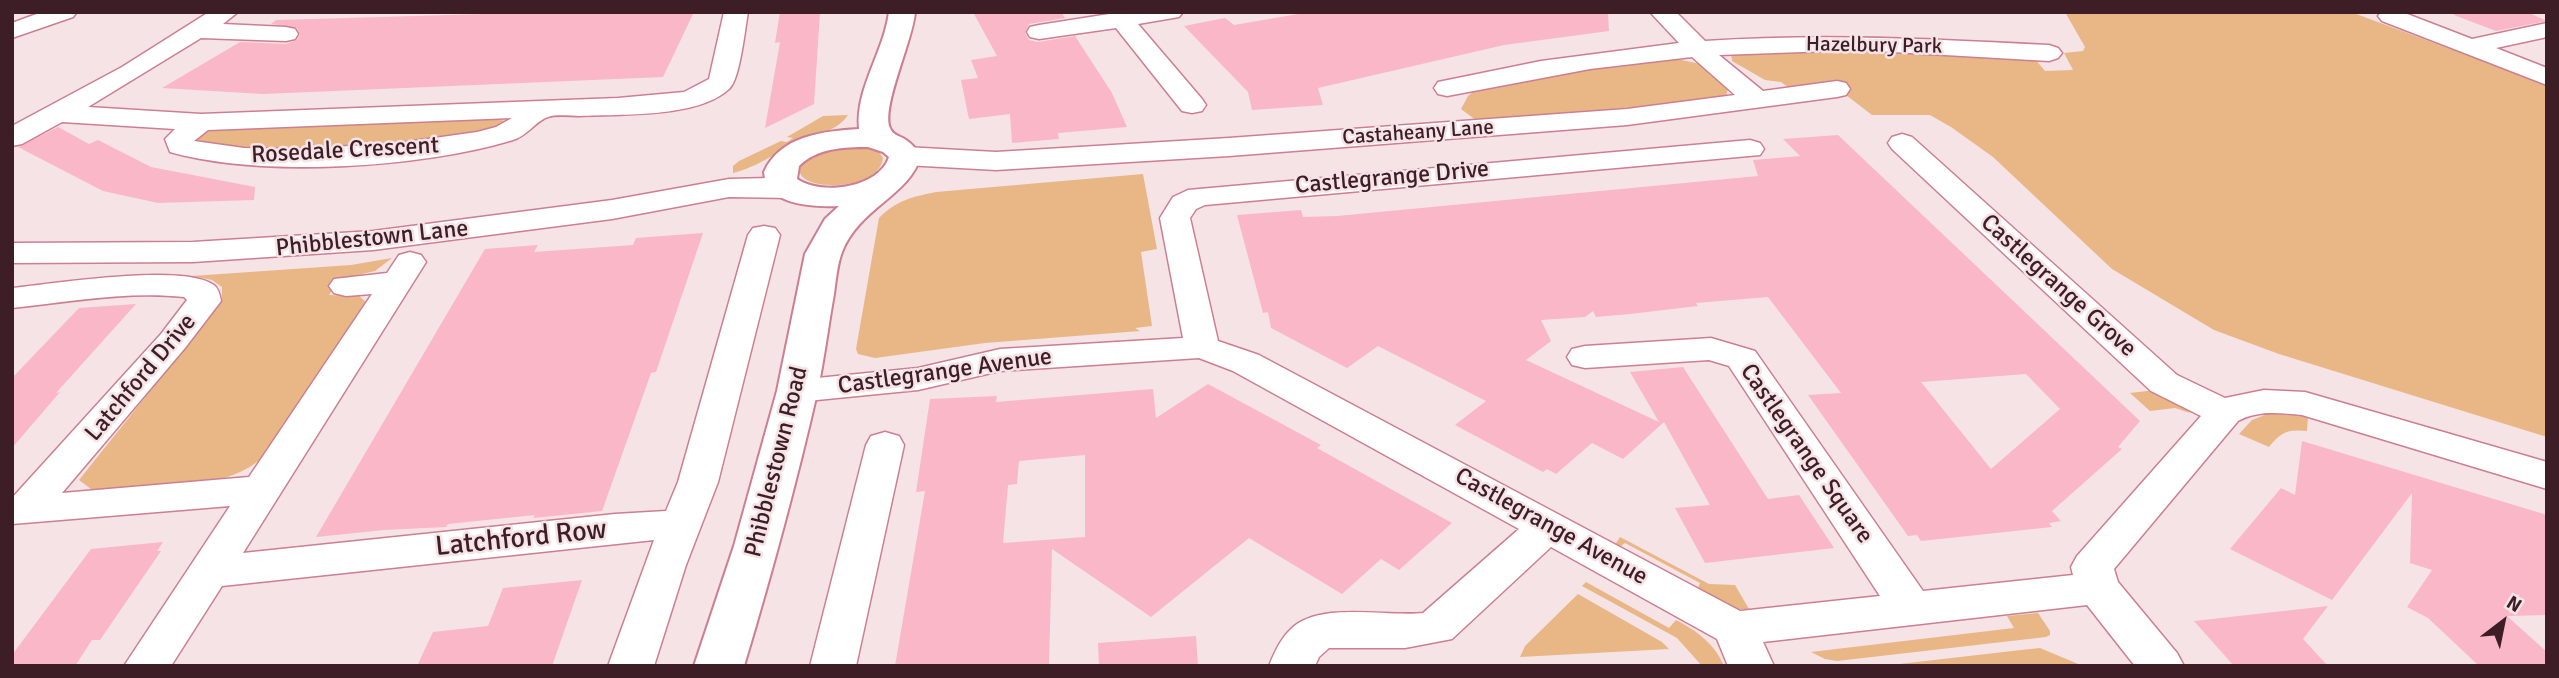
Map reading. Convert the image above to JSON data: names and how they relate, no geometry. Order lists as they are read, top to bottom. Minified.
{"streets":{"street":["Hazelbury Park","Castaheany Lane","Rosedale Crescent","Castlegrange Drive","Phibblestown Lane","Castlegrange Grove","Castlegrange Avenue","Latchford Drive","Castlegrange Square","Phibblestown Road","Latchford Row"]},"crossings":[["Castaheany Lane","Phibblestown Road"],["Castlegrange Drive","Castlegrange Avenue"],["Phibblestown Lane","Phibblestown Road"],["Castlegrange Avenue","Castlegrange Square"],["Castlegrange Avenue","Phibblestown Road"]],"north":"top right"}
